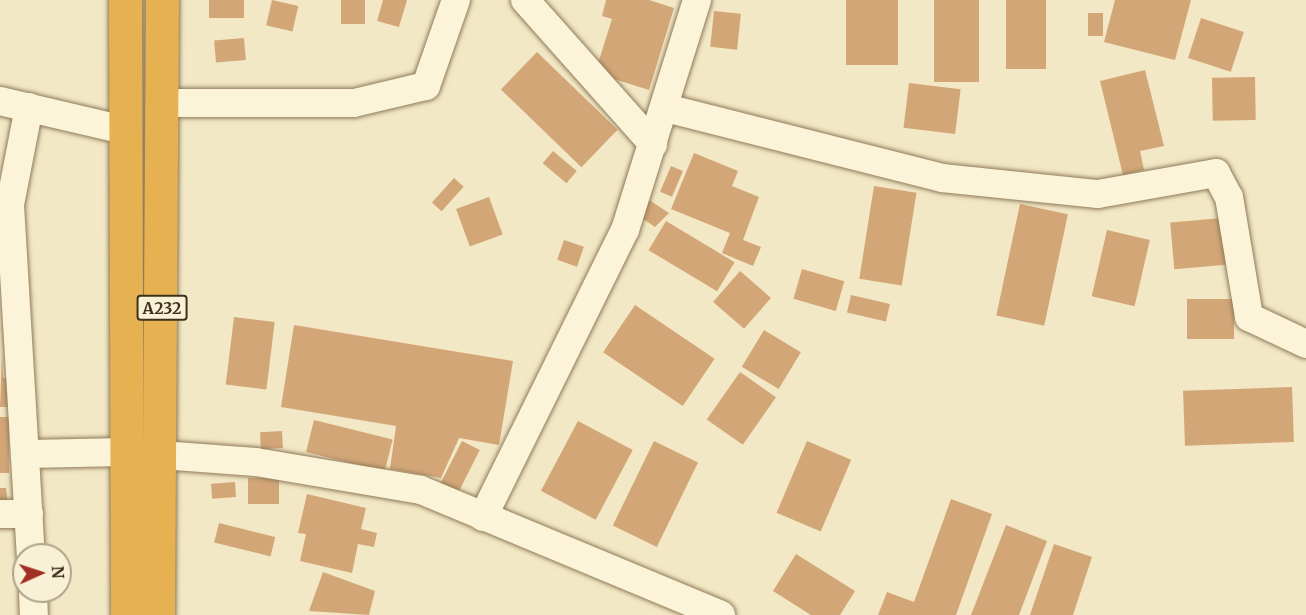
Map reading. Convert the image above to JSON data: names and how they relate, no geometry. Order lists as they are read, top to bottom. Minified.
{"streets":{"highway":["A232"]},"north":"right"}
